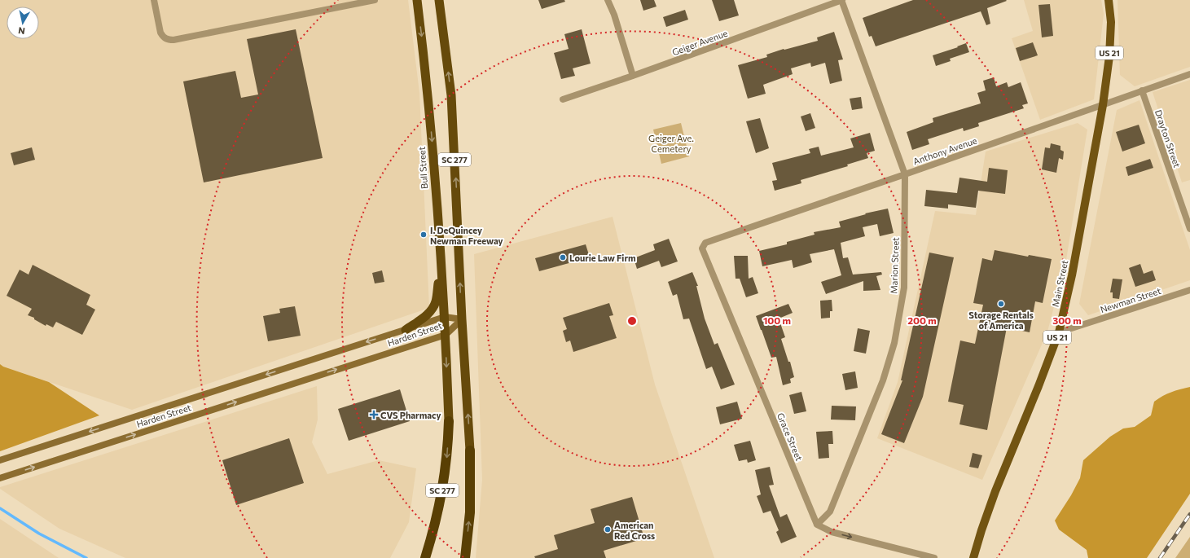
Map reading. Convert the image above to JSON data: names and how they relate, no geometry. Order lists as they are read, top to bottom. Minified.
{"streets":{"highway":["SC 277","Bull Street"],"main road":["US 21","Main Street","Harden Street"],"street":["Geiger Avenue","Drayton Street","Anthony Avenue","Marion Street","Newman Street","Grace Street"]},"crossings":[["Geiger Avenue","Marion Street"],["Drayton Street","Anthony Avenue"],["Anthony Avenue","Marion Street"],["Anthony Avenue","Main Street"],["Anthony Avenue","Grace Street"],["SC 277","Bull Street"],["SC 277","Harden Street"],["Bull Street","Harden Street"],["Marion Street","Grace Street"],["Main Street","Newman Street"]],"parks":["Geiger Ave. Cemetery"],"places":{"other":["I. DeQuincey Newman Freeway","Lourie Law Firm","Storage Rentals of America","American Red Cross"],"health":["CVS Pharmacy"]},"north":"bottom","rings":["100 m","200 m","300 m"]}
